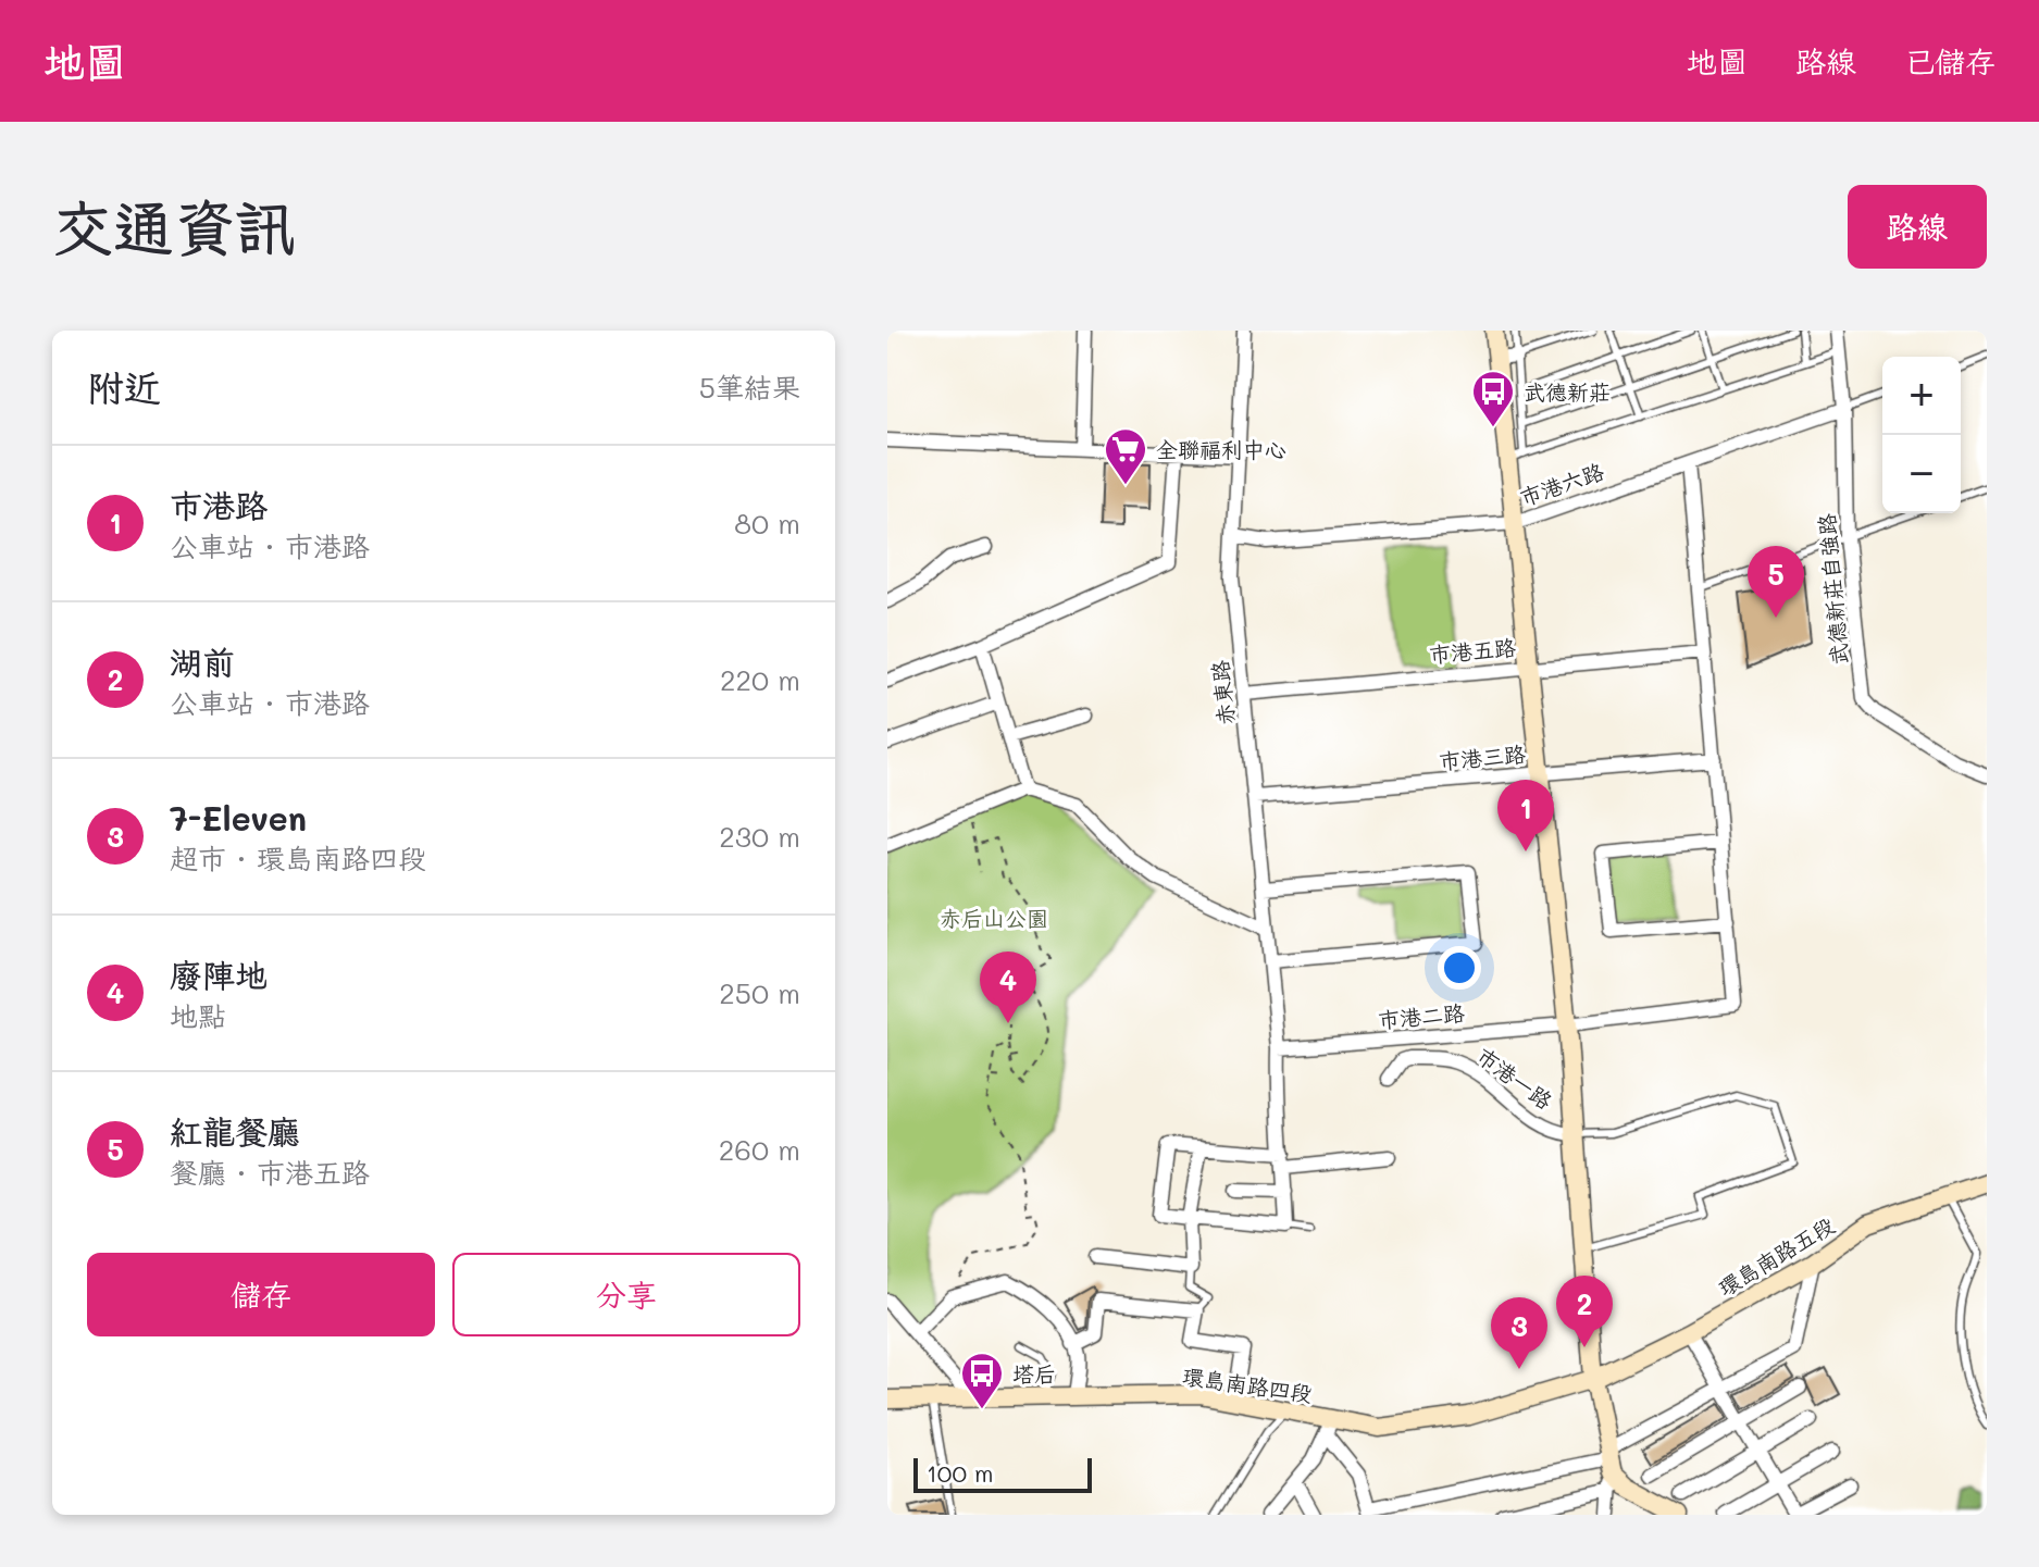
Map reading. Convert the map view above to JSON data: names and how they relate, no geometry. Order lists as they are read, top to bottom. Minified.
{"streets":{"street":["市港六路","武德新莊自強路","市港五路","赤東路","市港三路","市港二路","市港一路","環島南路五段","環島南路四段"]},"crossings":[["市港六路","武德新莊自強路"],["市港六路","赤東路"],["市港五路","赤東路"],["赤東路","市港三路"],["赤東路","市港二路"],["環島南路五段","環島南路四段"]],"parks":["赤后山公園"],"places":{"bus stop":["武德新莊","塔后"],"supermarket":["全聯福利中心"]},"scale_bar":"100 m","page":{"header":"地圖","nav":["地圖","路線","已儲存"],"buttons":["路線",["儲存","分享"]],"title":"交通資訊","heading":["附近","5筆結果"],"map_buttons":["+","−"],"list":[{"mark":"1","name":"市港路","note":"公車站 · 市港路","value":"80 m"},{"mark":"2","name":"湖前","note":"公車站 · 市港路","value":"220 m"},{"mark":"3","name":"7-Eleven","note":"超市 · 環島南路四段","value":"230 m"},{"mark":"4","name":"廢陣地","note":"地點","value":"250 m"},{"mark":"5","name":"紅龍餐廳","note":"餐廳 · 市港五路","value":"260 m"}],"pins":["5","1","4","2","3"],"scale":"100 m"}}
